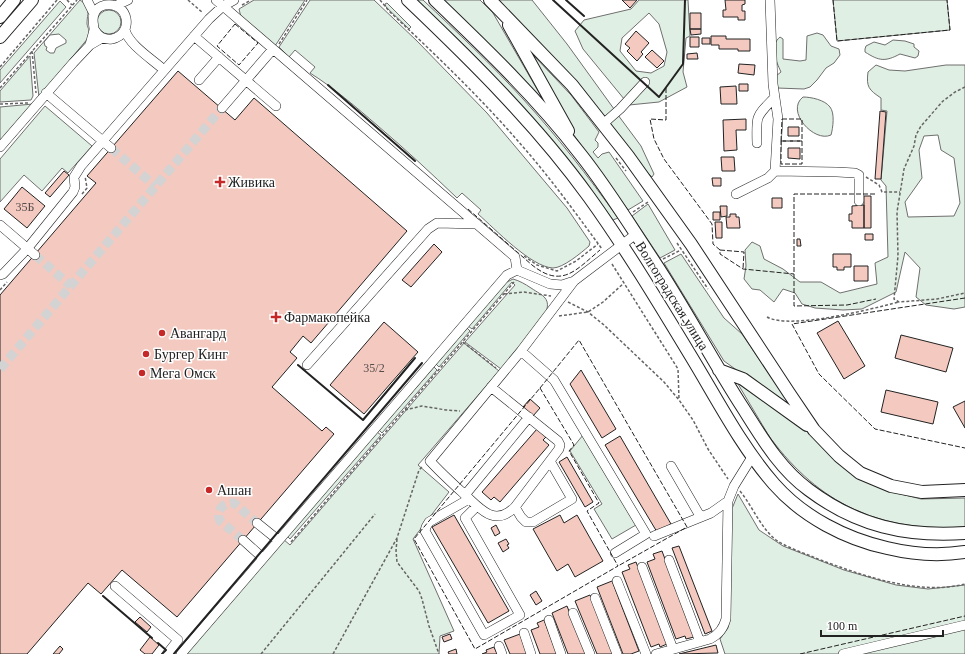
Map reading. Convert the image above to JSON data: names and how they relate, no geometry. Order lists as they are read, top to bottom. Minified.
{"streets":{"main road":["Волгоградская улица"]},"places":{"health":["Живика","Фармакопейка"],"other":["Авангард","Бургер Кинг","Мега Омск","Ашан"]},"house_numbers":["35Б","35/2"],"scale_bar":"100 m"}
